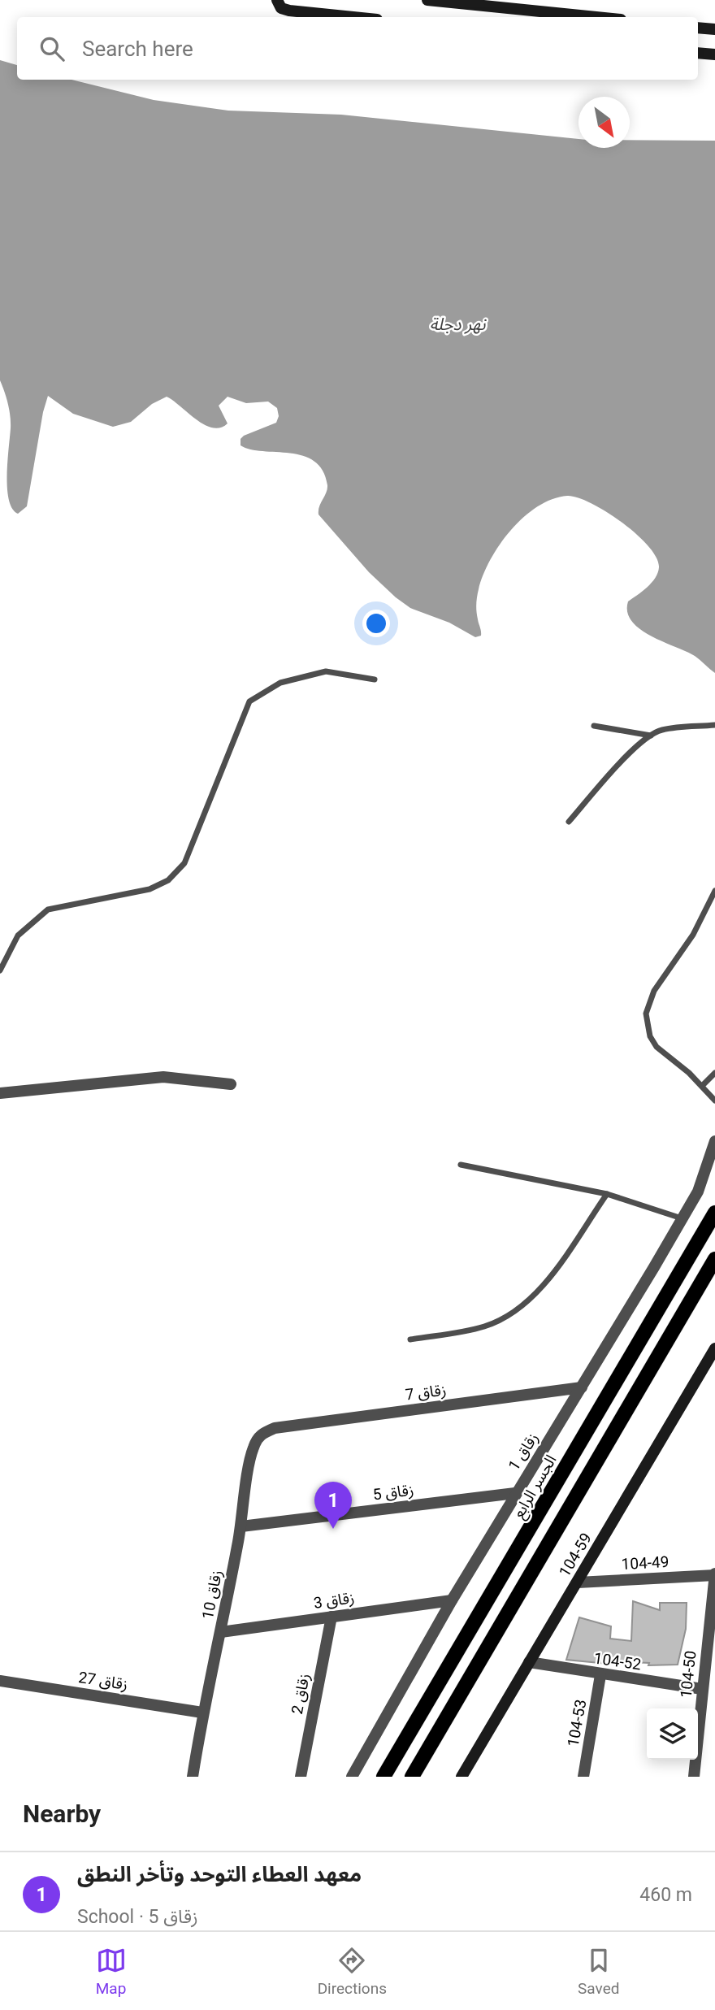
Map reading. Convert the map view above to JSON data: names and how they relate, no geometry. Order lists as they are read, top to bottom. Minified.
{"streets":{"main road":["الجسر الرابع"],"street":["زقاق 7","زقاق 1","زقاق 5","104-59","104-49","زقاق 10","زقاق 3","104-52","104-50","زقاق 27","زقاق 2","104-53"]},"crossings":[["زقاق 7","زقاق 1"],["زقاق 7","زقاق 10"],["زقاق 1","زقاق 5"],["زقاق 1","زقاق 3"],["زقاق 5","زقاق 10"],["104-59","104-49"],["104-59","104-52"],["104-49","104-50"],["زقاق 10","زقاق 3"],["زقاق 10","زقاق 27"],["زقاق 3","زقاق 2"],["104-52","104-50"],["104-52","104-53"]],"water":["نهر دجلة"],"north":"bottom right","page":{"search":"Search here","pins":"1","heading":"Nearby","list":[{"mark":"1","name":"معهد العطاء التوحد وتأخر النطق","note":"School · زقاق 5","value":"460 m"}],"nav":["Map","Directions","Saved"]}}
